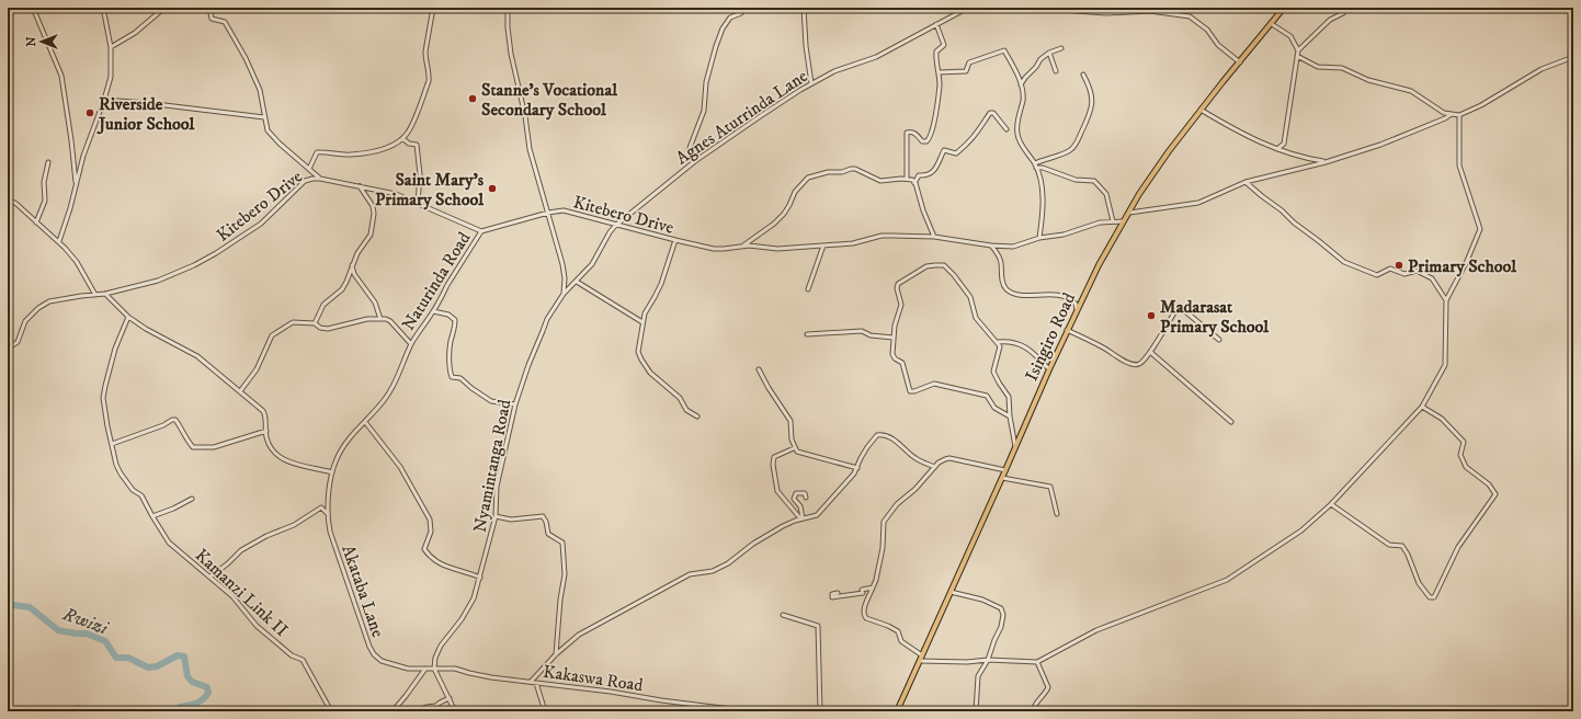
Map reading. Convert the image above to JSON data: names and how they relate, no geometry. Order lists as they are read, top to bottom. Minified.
{"streets":{"main road":["Isingiro Road"],"street":["Agnes Aturrinda Lane","Kitebero Drive","Naturinda Road","Nyamintanga Road","Akataba Lane","Kamanzi Link II","Kakaswa Road"]},"crossings":[["Agnes Aturrinda Lane","Kitebero Drive"],["Agnes Aturrinda Lane","Nyamintanga Road"],["Kitebero Drive","Naturinda Road"],["Kitebero Drive","Isingiro Road"],["Kitebero Drive","Nyamintanga Road"],["Naturinda Road","Akataba Lane"],["Nyamintanga Road","Akataba Lane"],["Nyamintanga Road","Kakaswa Road"],["Akataba Lane","Kakaswa Road"]],"water":["Rwizi"],"places":["Stanne's Vocational Secondary School","Riverside Junior School","Saint Mary's Primary School","Primary School","Madarasat Primary School"],"north":"left"}
